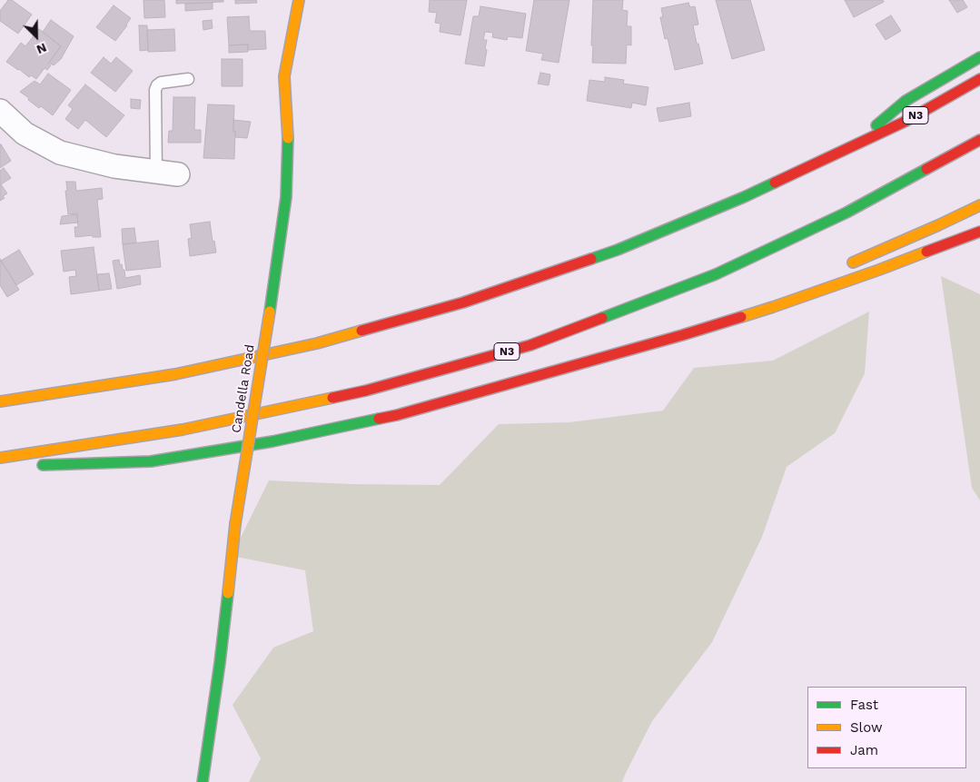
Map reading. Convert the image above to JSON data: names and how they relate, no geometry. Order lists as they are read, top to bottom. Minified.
{"streets":{"main road":["N3","Candella Road"]},"legend":["Fast","Slow","Jam"],"north":"bottom right"}
